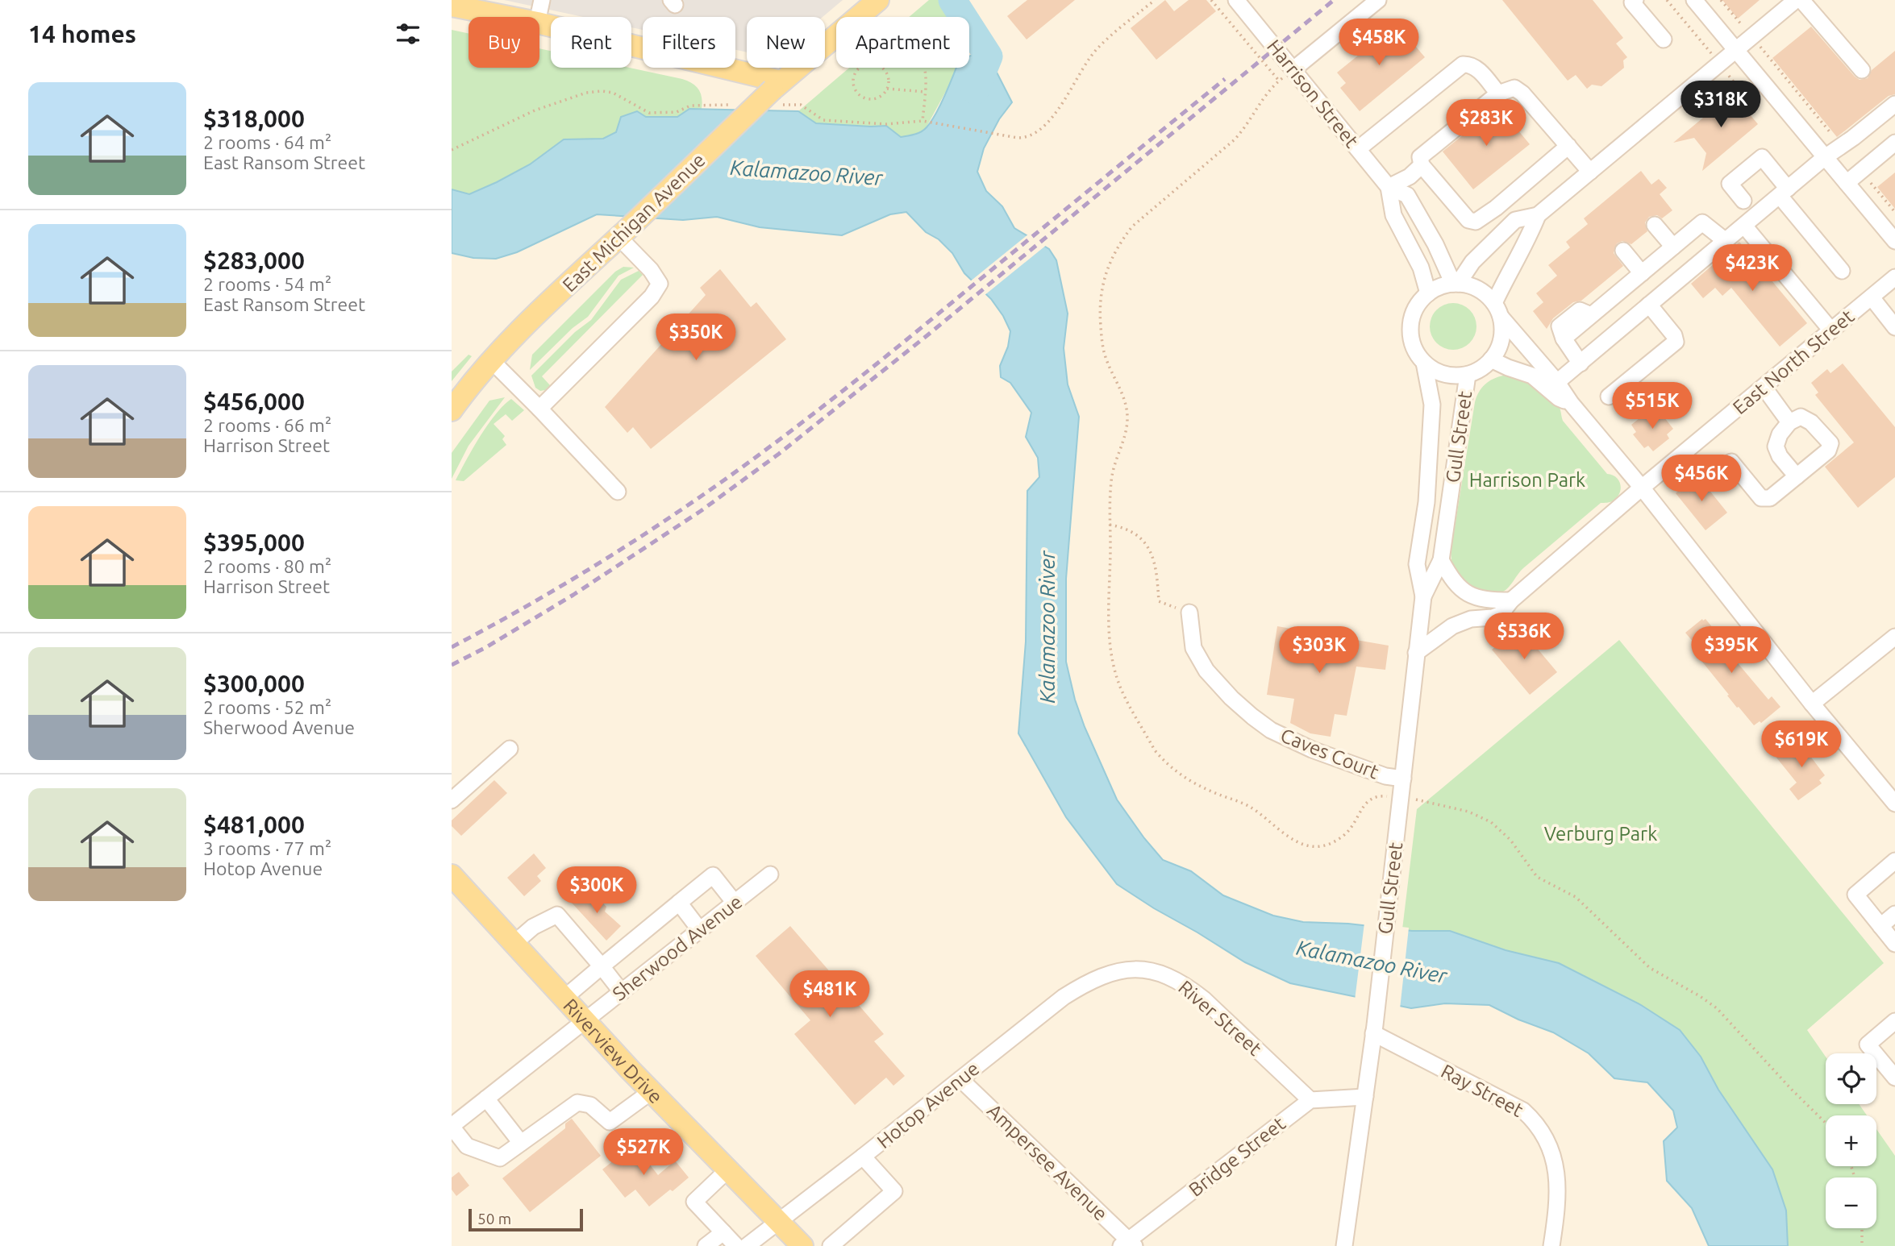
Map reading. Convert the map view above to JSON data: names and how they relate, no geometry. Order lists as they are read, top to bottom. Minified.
{"streets":{"main road":["East Michigan Avenue","Riverview Drive"],"street":["Harrison Street","East North Street","Gull Street","Caves Court","Sherwood Avenue","River Street","Ray Street","Hotop Avenue","Bridge Street","Ampersee Avenue"]},"crossings":[["Harrison Street","Gull Street"],["East North Street","Gull Street"],["Gull Street","Caves Court"],["Gull Street","Ray Street"],["Sherwood Avenue","Riverview Drive"],["River Street","Hotop Avenue"],["River Street","Bridge Street"],["Riverview Drive","Hotop Avenue"],["Hotop Avenue","Ampersee Avenue"],["Bridge Street","Ampersee Avenue"]],"water":["Kalamazoo River"],"parks":["Harrison Park","Verburg Park"],"scale_bar":"50 m","page":{"heading":"14 homes","chip":["Buy","Rent","Filters","New","Apartment"],"price":["$458K","$318K","$283K","$423K","$350K","$515K","$456K","$536K","$303K","$395K","$619K","$300K","$481K","$527K"],"list":[{"name":"$318,000","note":"2 rooms · 64 m² · East Ransom Street"},{"name":"$283,000","note":"2 rooms · 54 m² · East Ransom Street"},{"name":"$456,000","note":"2 rooms · 66 m² · Harrison Street"},{"name":"$395,000","note":"2 rooms · 80 m² · Harrison Street"},{"name":"$300,000","note":"2 rooms · 52 m² · Sherwood Avenue"},{"name":"$481,000","note":"3 rooms · 77 m² · Hotop Avenue"}],"map_buttons":["+","−"],"scale":"50 m"}}
